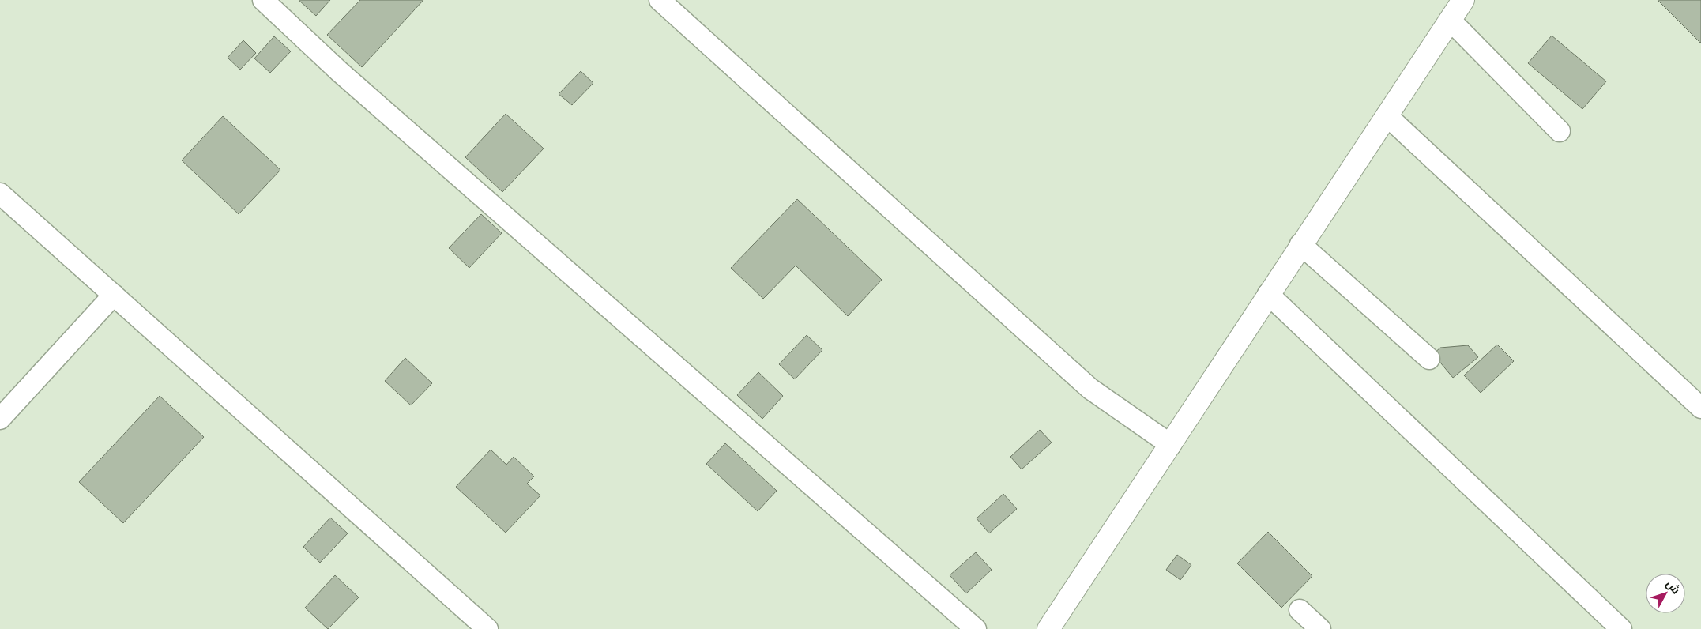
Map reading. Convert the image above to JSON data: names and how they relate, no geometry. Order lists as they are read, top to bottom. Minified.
{"north":"top right"}
